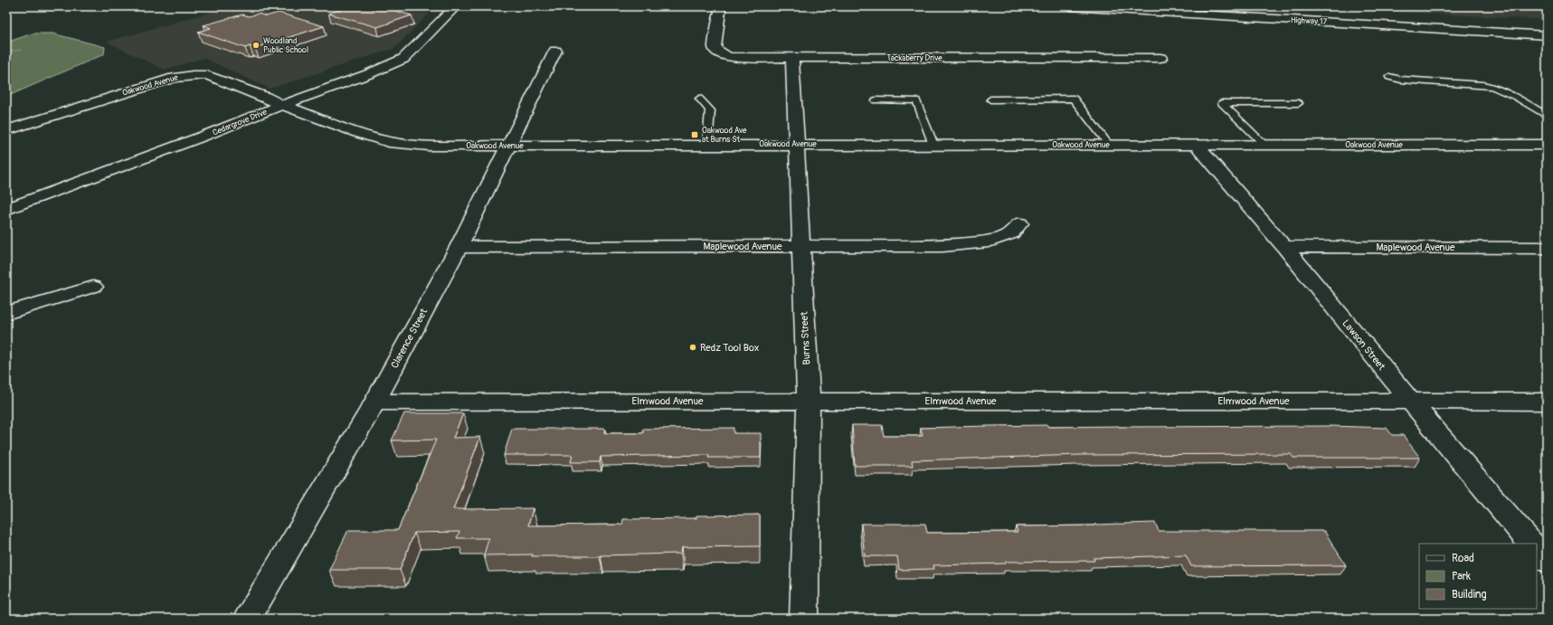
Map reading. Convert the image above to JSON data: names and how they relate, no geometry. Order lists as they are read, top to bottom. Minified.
{"streets":{"main road":["Highway 17","Tackaberry Drive","Oakwood Avenue","Cedargrove Drive","Maplewood Avenue","Clarence Street","Burns Street","Lawson Street","Elmwood Avenue"]},"crossings":[["Tackaberry Drive","Burns Street"],["Oakwood Avenue","Cedargrove Drive"],["Oakwood Avenue","Clarence Street"],["Oakwood Avenue","Burns Street"],["Oakwood Avenue","Lawson Street"],["Maplewood Avenue","Clarence Street"],["Maplewood Avenue","Burns Street"],["Maplewood Avenue","Lawson Street"],["Clarence Street","Elmwood Avenue"],["Burns Street","Elmwood Avenue"],["Lawson Street","Elmwood Avenue"]],"places":{"other":["Woodland Public School","Redz Tool Box"],"transit":["Oakwood Ave at Burns St"]},"legend":["Road","Park","Building"]}
